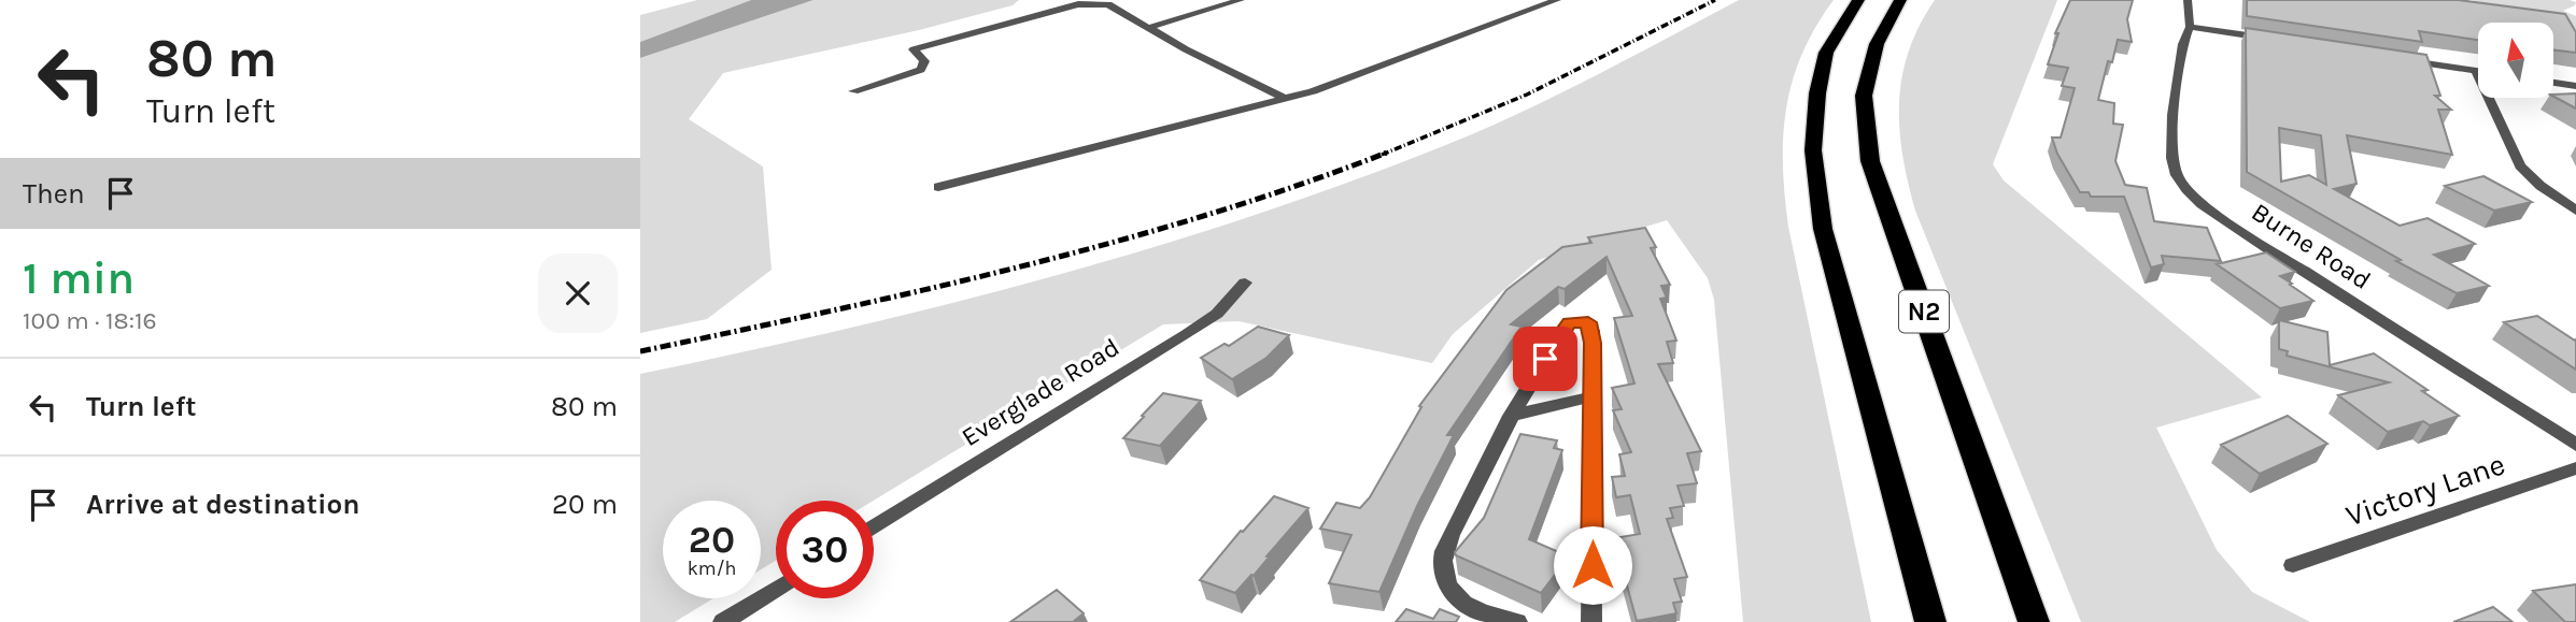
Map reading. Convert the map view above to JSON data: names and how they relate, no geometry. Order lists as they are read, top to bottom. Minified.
{"streets":{"highway":["N2"],"street":["Burne Road","Everglade Road","Victory Lane"]},"north":"top","page":{"turn":["80 m","Turn left"],"then":"Then","heading":["1 min","100 m · 18:16"],"list":[{"name":"Turn left","value":"80 m"},{"name":"Arrive at destination","value":"20 m"}],"speed":"20 km/h","limit":"30"}}
